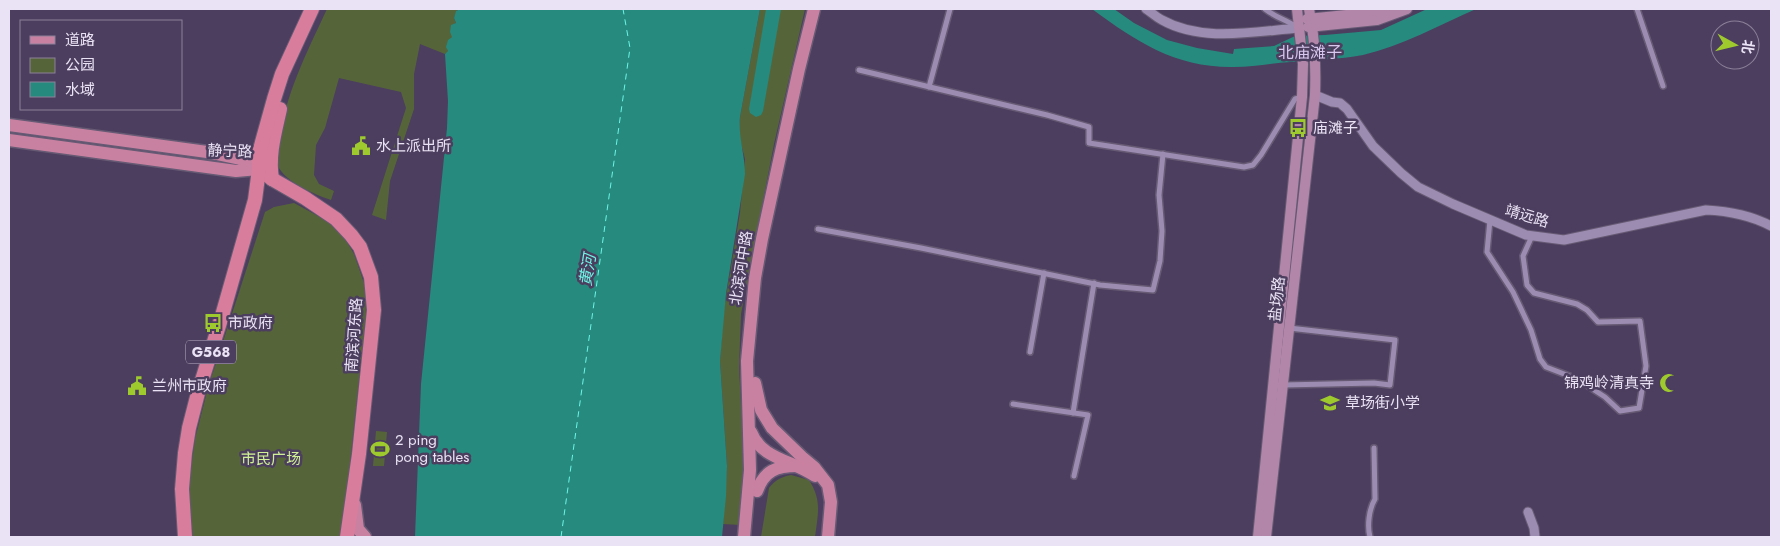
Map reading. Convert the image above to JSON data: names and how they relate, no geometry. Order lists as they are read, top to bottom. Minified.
{"streets":{"highway":["南滨河东路","G568"],"main road":["静宁路","北滨河中路","盐场路"],"street":["靖远路"]},"crossings":[["静宁路","南滨河东路"],["静宁路","G568"],["靖远路","盐场路"],["南滨河东路","G568"]],"districts":["北庙滩子"],"water":["黄河"],"parks":["市民广场"],"places":{"bus stop":["庙滩子","市政府"],"public building":["水上派出所","兰州市政府"],"mosque":["锦鸡岭清真寺"],"school or university":["草场街小学"],"sports":["2 ping pong tables"]},"legend":["道路","公园","水域"],"north":"right"}
